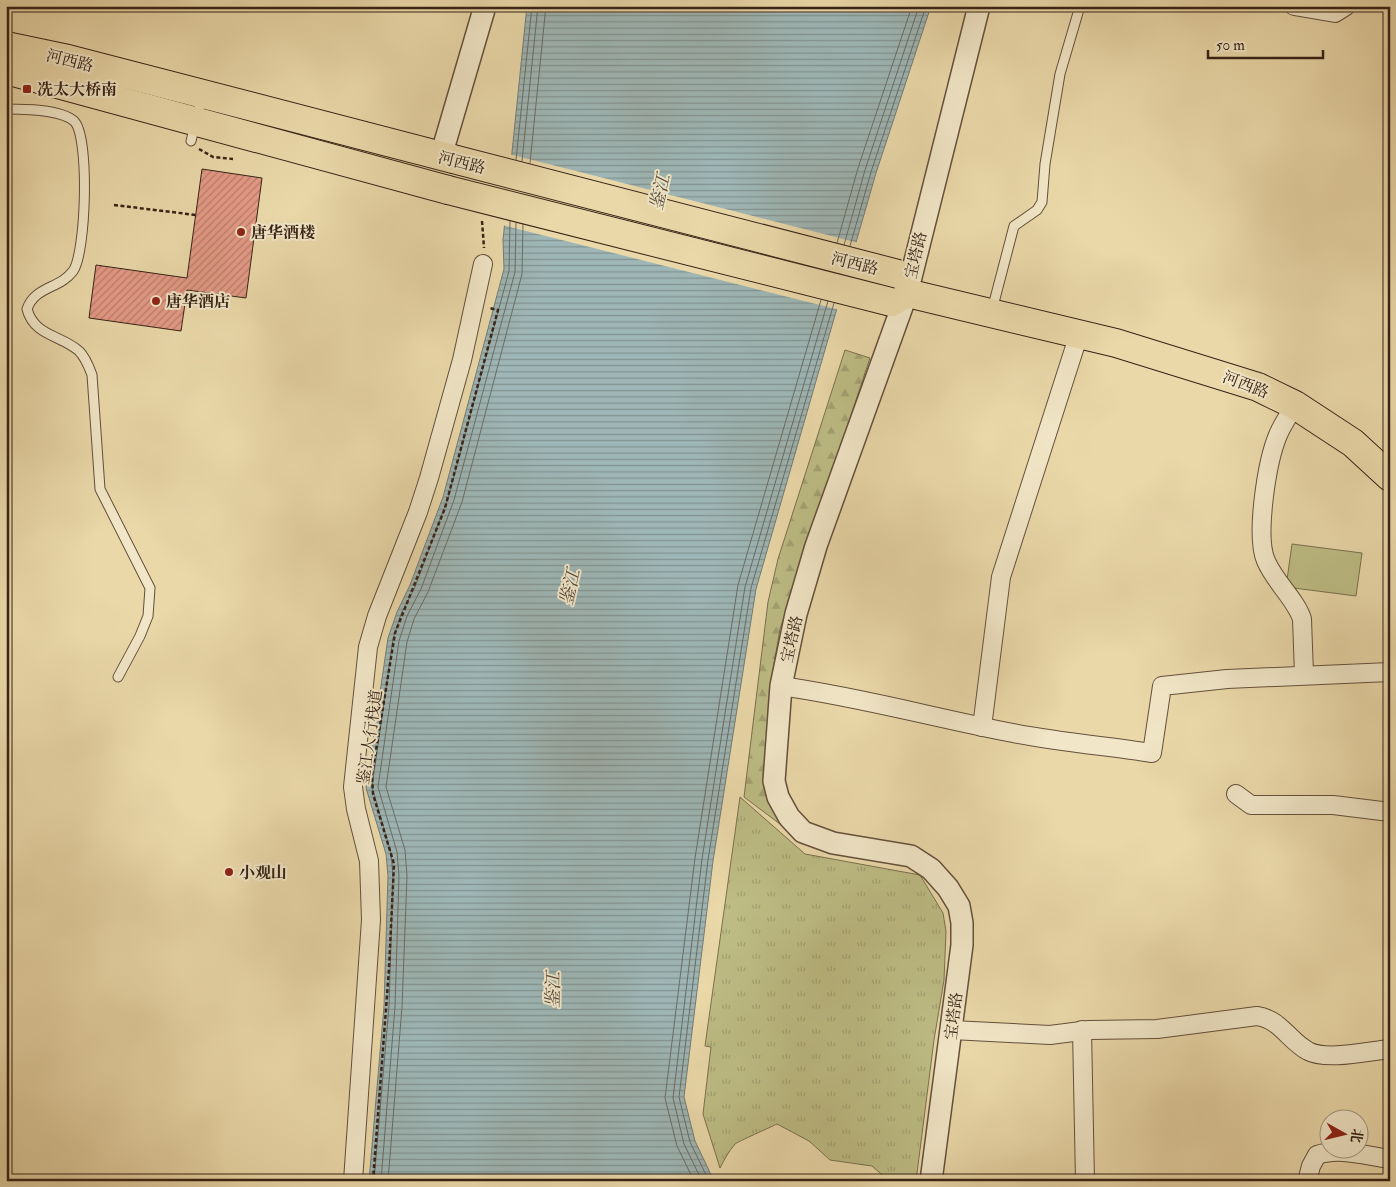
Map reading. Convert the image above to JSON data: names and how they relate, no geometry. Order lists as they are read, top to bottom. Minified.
{"streets":{"main road":["河西路"],"street":["宝塔路"],"path":["鉴江人行栈道"]},"crossings":[["河西路","宝塔路"]],"water":["鉴江"],"places":{"transit":["冼太大桥南"],"other":["唐华酒楼","唐华酒店","小观山"]},"scale_bar":"50 m","north":"right"}
